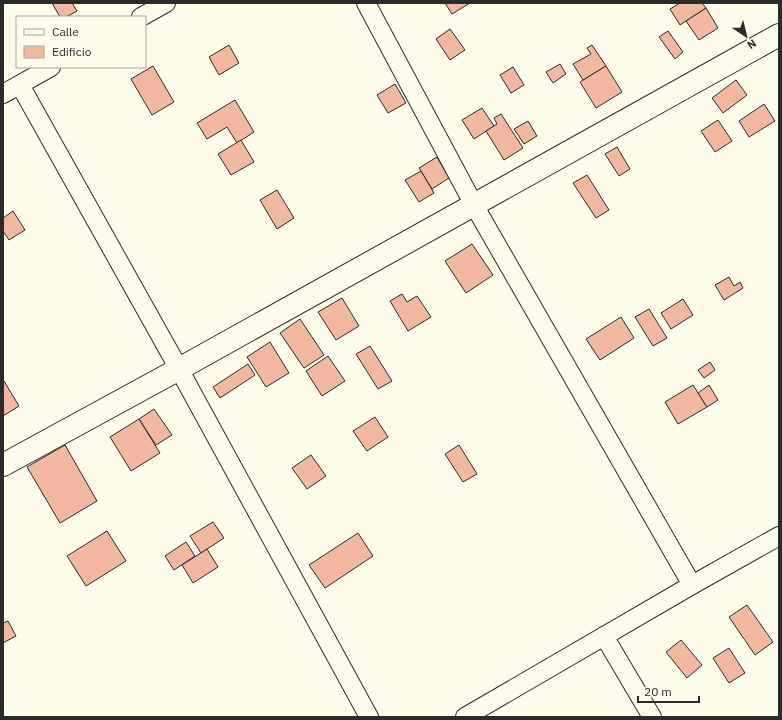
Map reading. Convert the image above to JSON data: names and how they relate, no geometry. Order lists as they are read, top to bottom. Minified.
{"legend":["Calle","Edificio"],"scale_bar":"20 m","north":"bottom right"}
